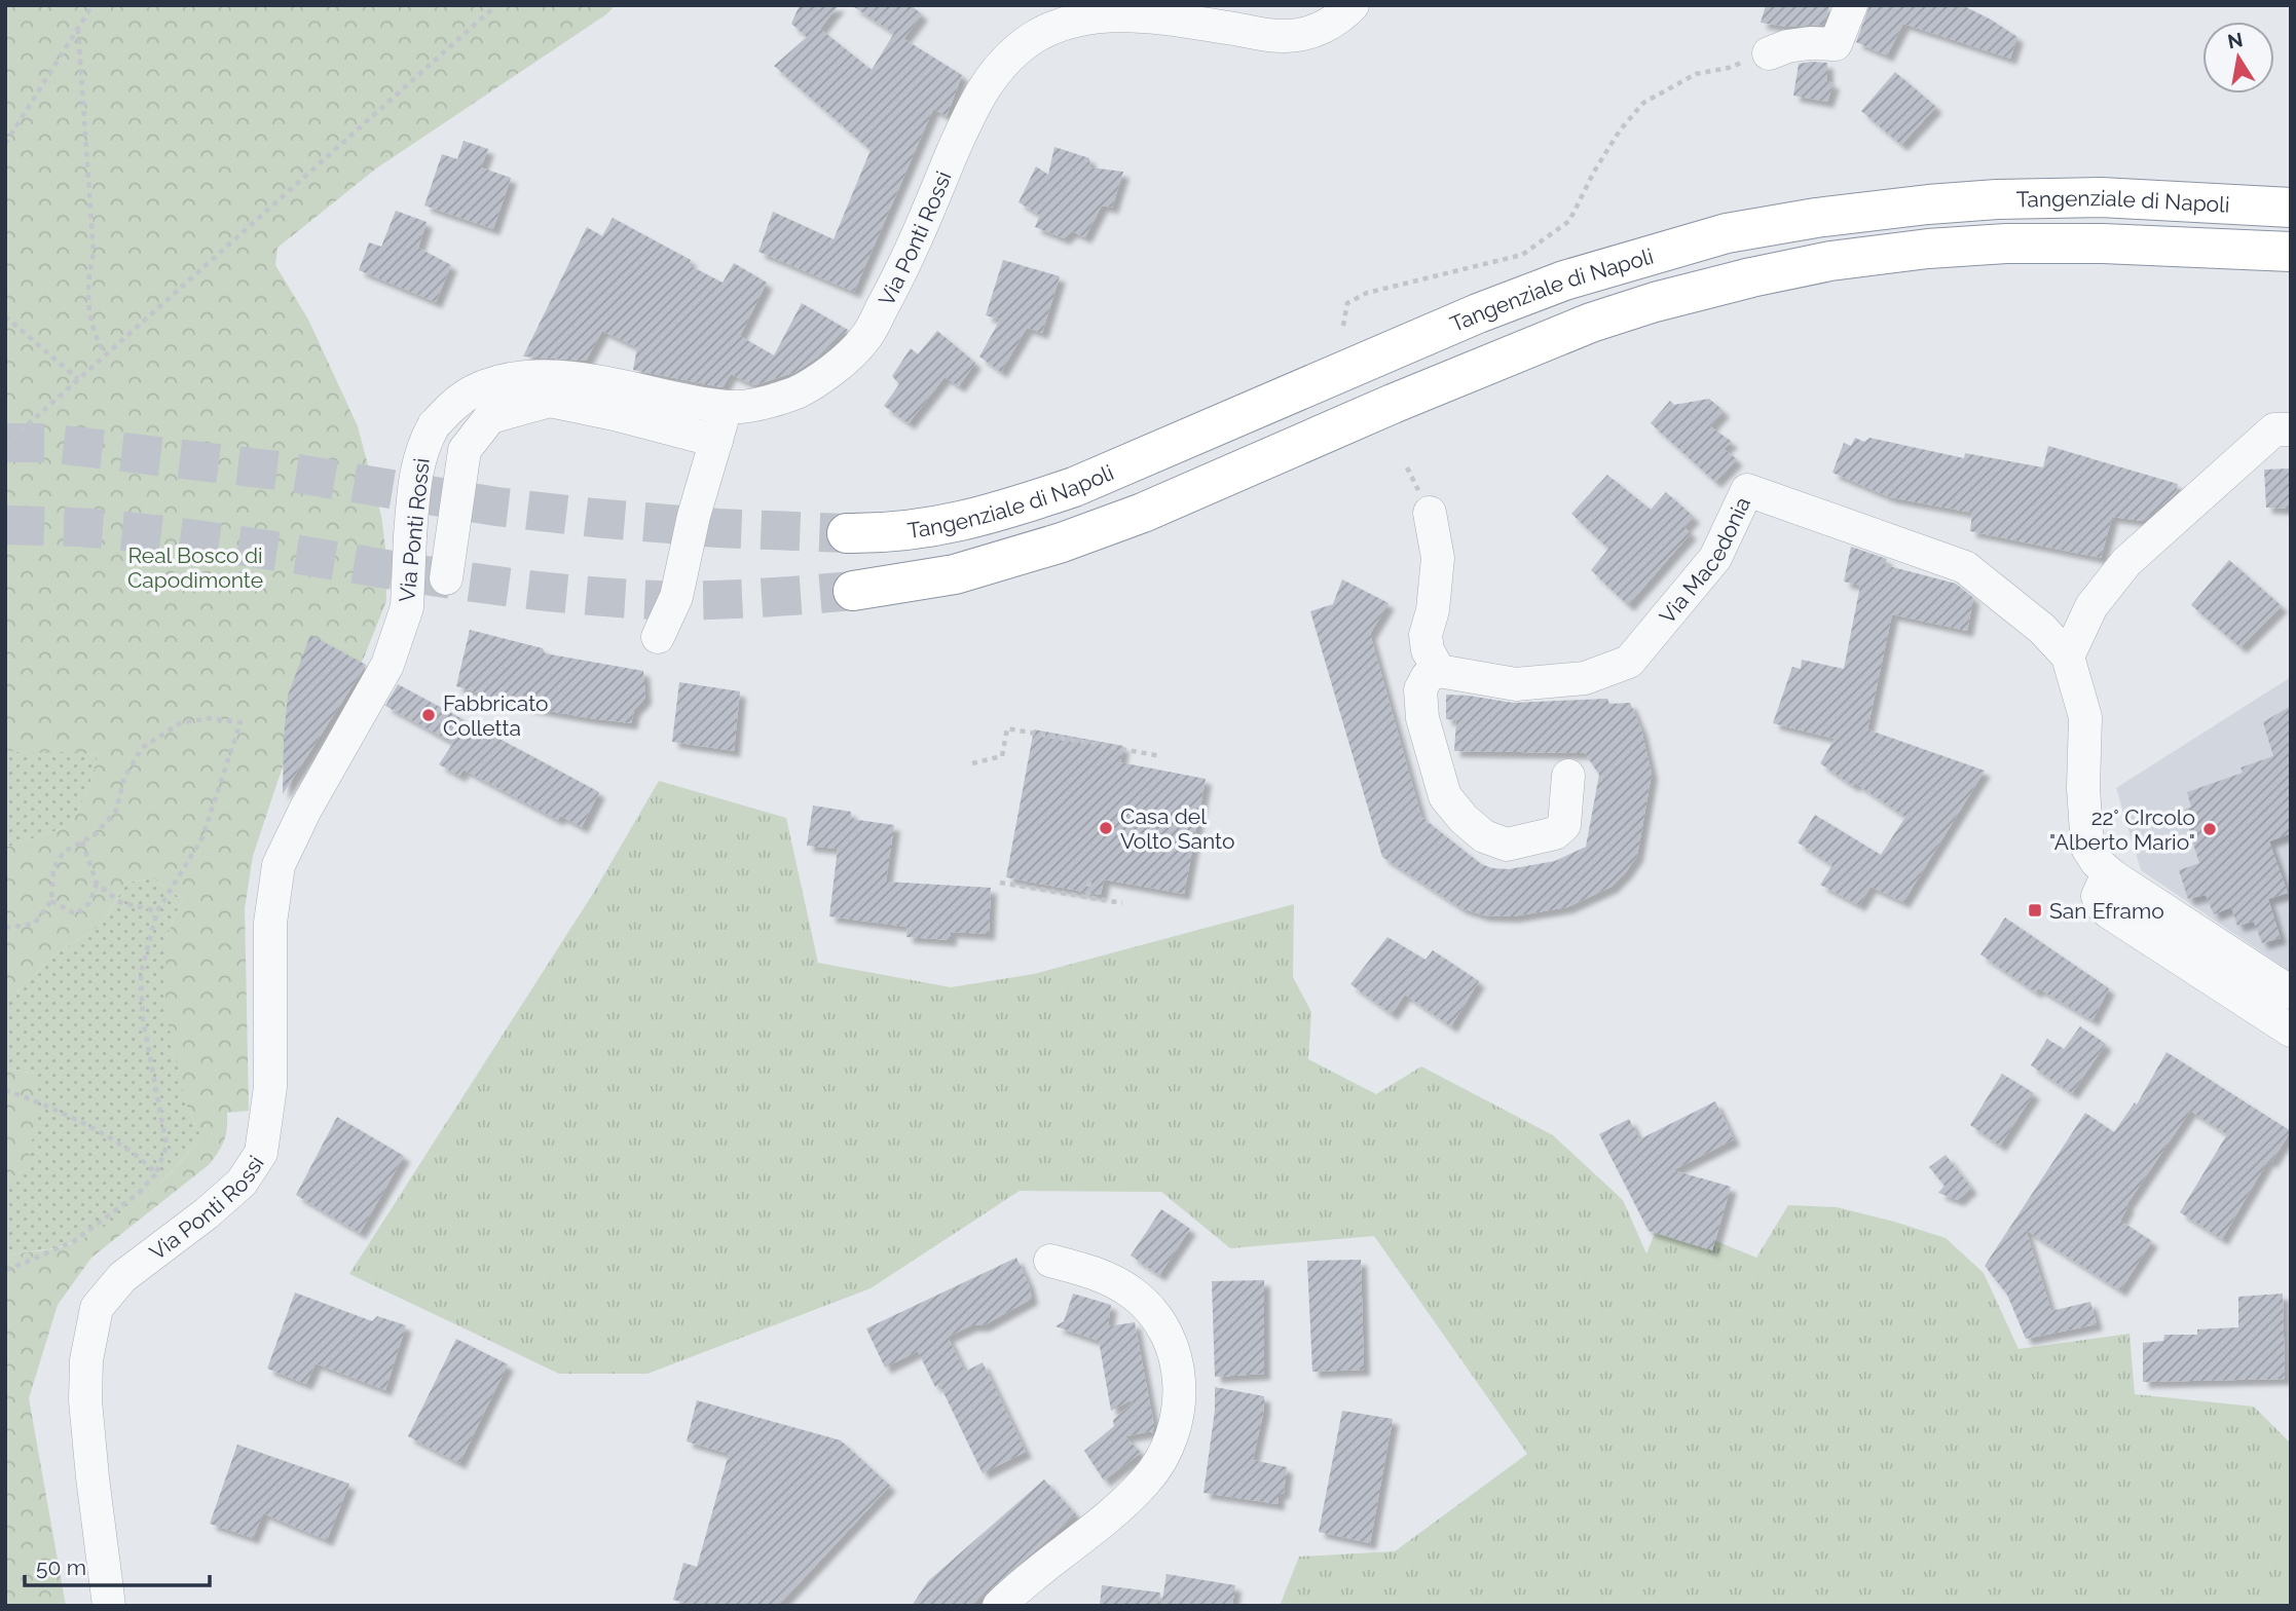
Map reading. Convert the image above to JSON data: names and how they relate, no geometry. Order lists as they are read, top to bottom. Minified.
{"streets":{"highway":["Tangenziale di Napoli"],"street":["Via Ponti Rossi","Via Macedonia"]},"parks":["Real Bosco di Capodimonte"],"places":{"other":["Fabbricato Colletta","Casa del Volto Santo","22° CIrcolo \"Alberto Mario\""],"transit":["San Eframo"]},"scale_bar":"50 m","north":"top"}
